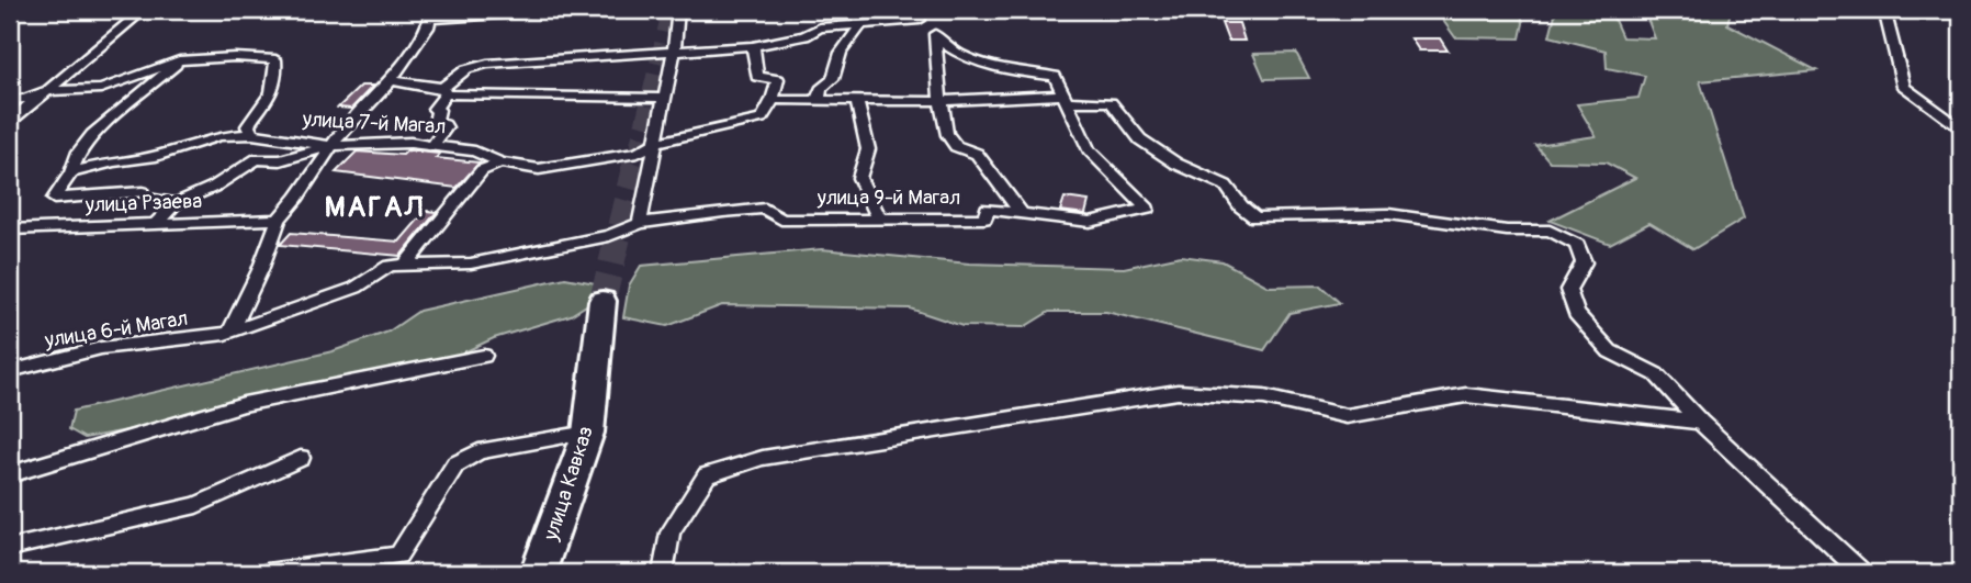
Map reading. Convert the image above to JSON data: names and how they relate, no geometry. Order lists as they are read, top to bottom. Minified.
{"streets":{"highway":["улица Кавказ"],"street":["улица 7-й Магал","улица 9-й Магал","улица Рзаева","улица 6-й Магал"]},"districts":["МАГАЛ"]}
